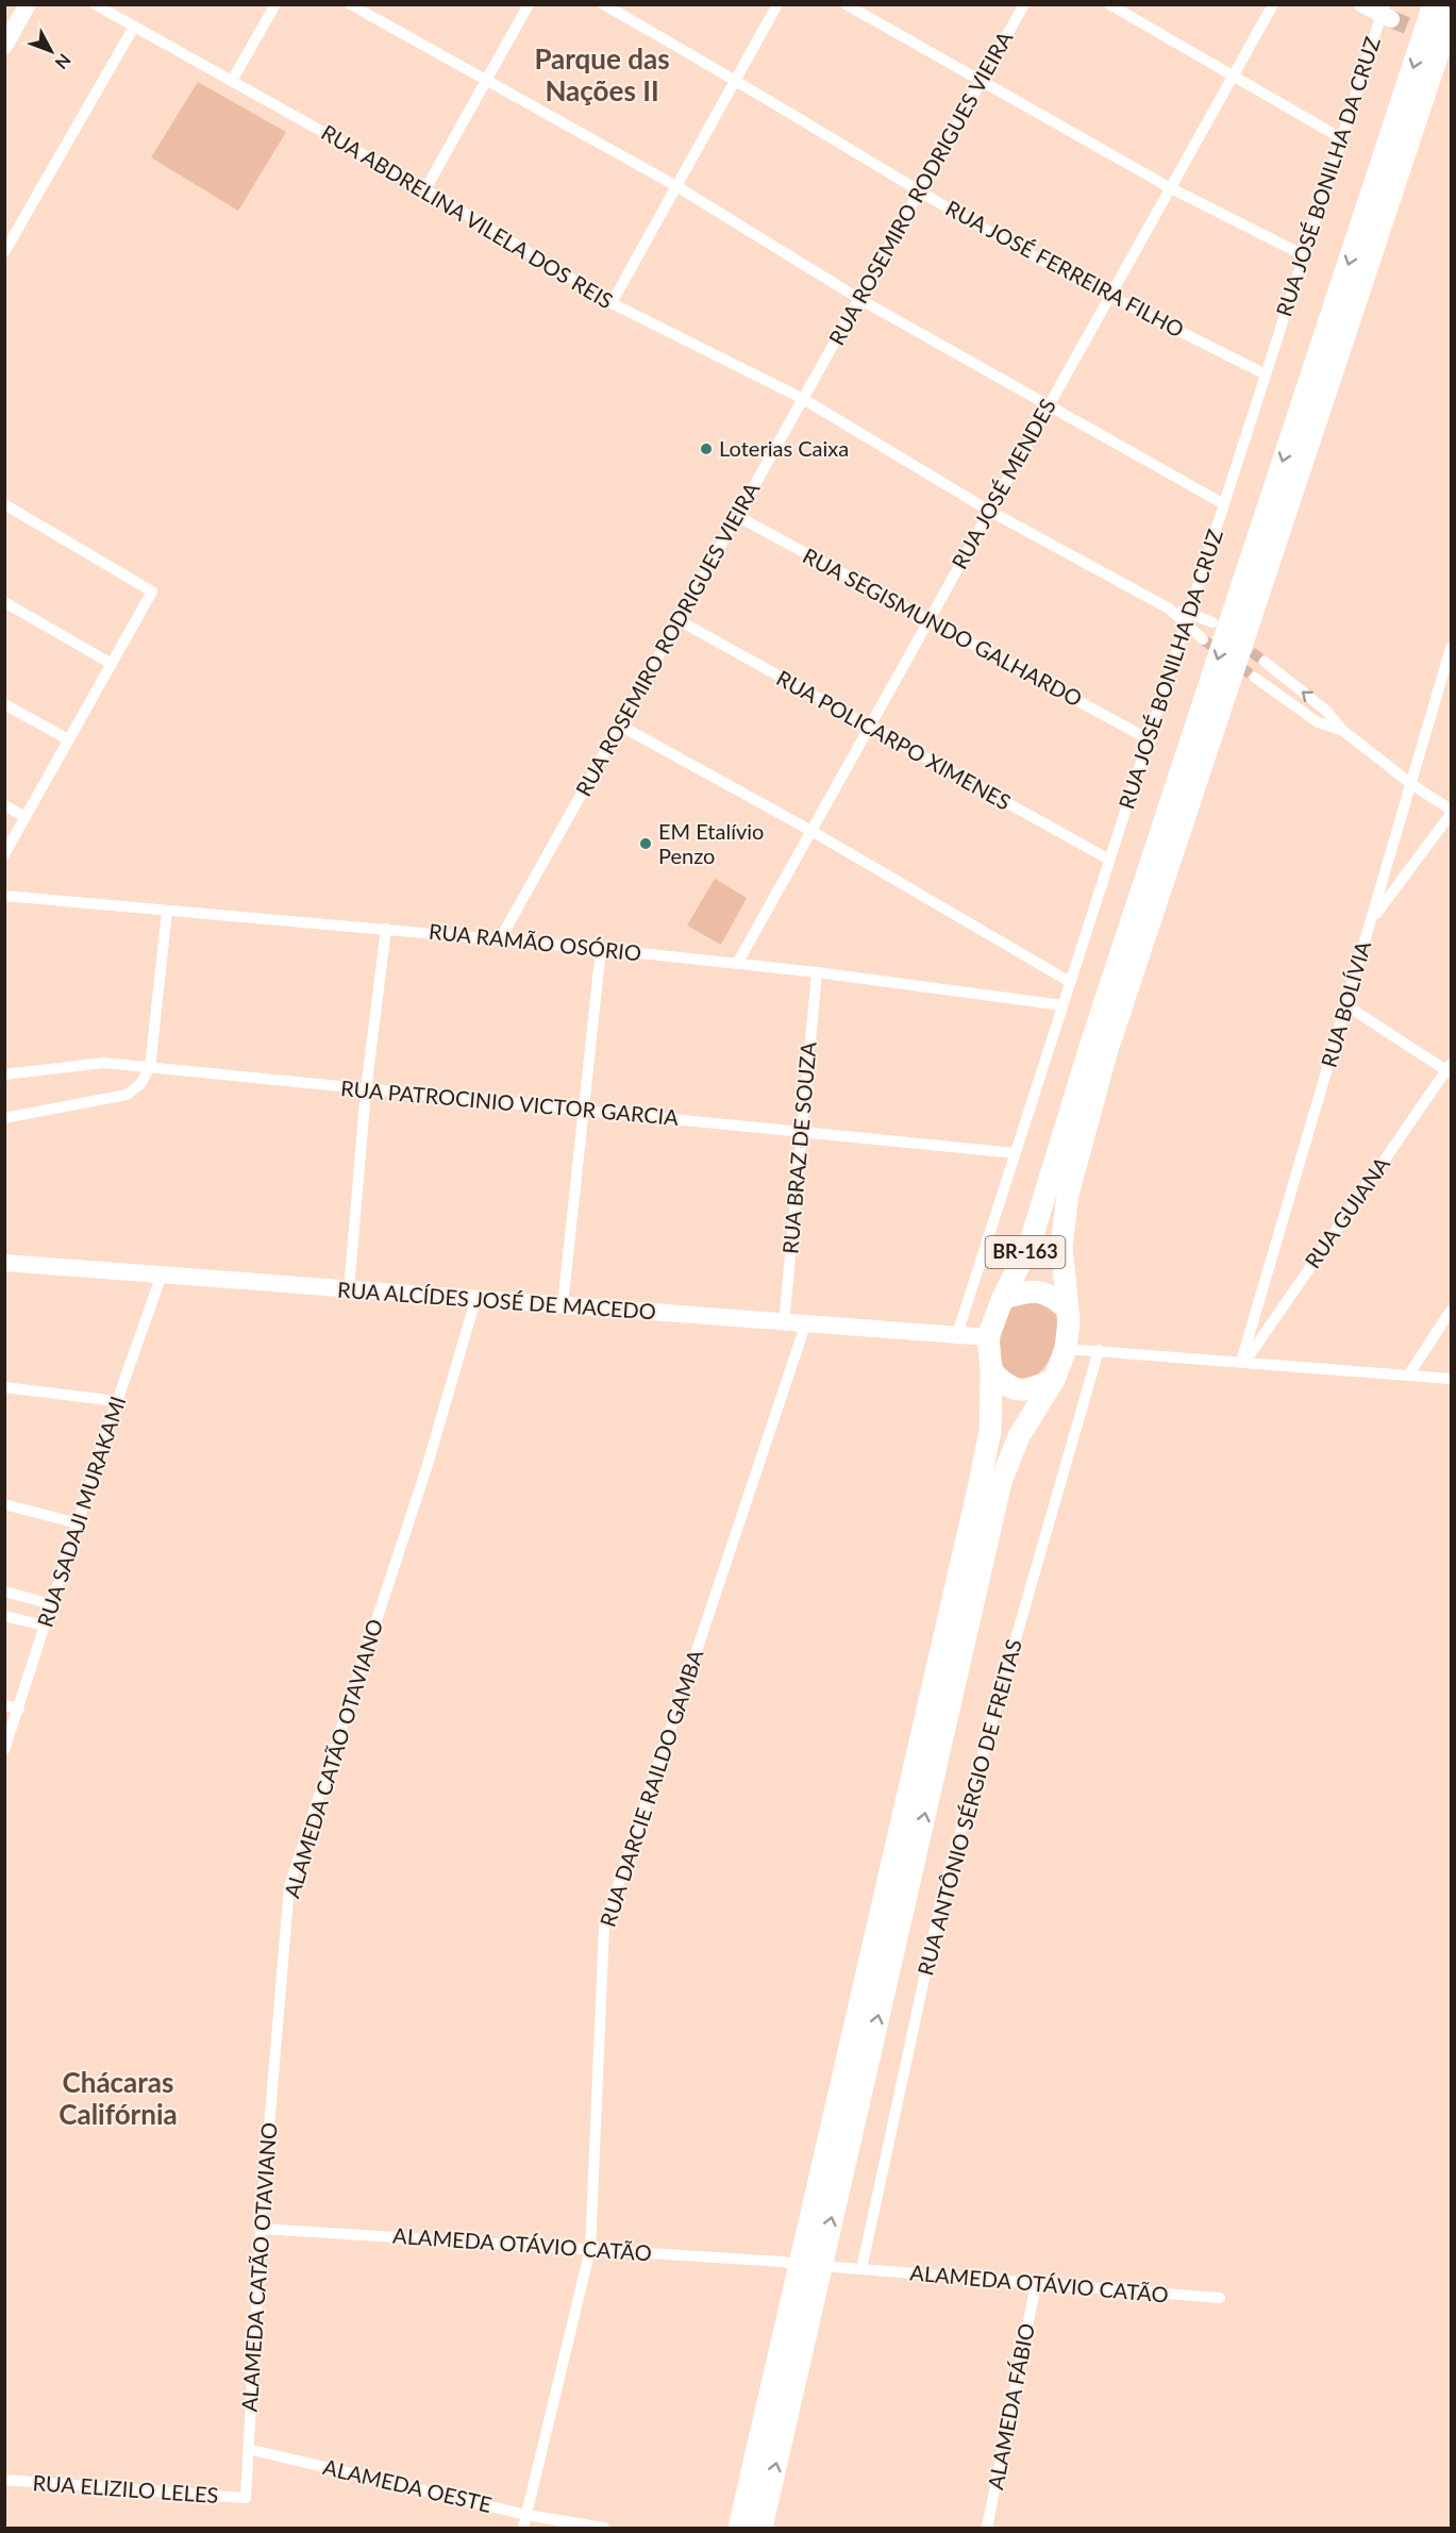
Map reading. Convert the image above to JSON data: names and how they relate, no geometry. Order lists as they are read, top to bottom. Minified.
{"streets":{"highway":["BR-163"],"street":["RUA JOSÉ BONILHA DA CRUZ","RUA ROSEMIRO RODRIGUES VIEIRA","RUA ABDRELINA VILELA DOS REIS","RUA JOSÉ FERREIRA FILHO","RUA JOSÉ MENDES","RUA SEGISMUNDO GALHARDO","RUA POLICARPO XIMENES","RUA RAMÃO OSÓRIO","RUA BOLÍVIA","RUA PATROCINIO VICTOR GARCIA","RUA BRAZ DE SOUZA","RUA GUIANA","RUA ALCÍDES JOSÉ DE MACEDO","RUA SADAJI MURAKAMI","ALAMEDA CATÃO OTAVIANO","RUA DARCIE RAILDO GAMBA","RUA ANTÔNIO SÉRGIO DE FREITAS","ALAMEDA OTÁVIO CATÃO","ALAMEDA FÁBIO","ALAMEDA OESTE","RUA ELIZILO LELES"]},"crossings":[["RUA JOSÉ BONILHA DA CRUZ","RUA JOSÉ FERREIRA FILHO"],["RUA JOSÉ BONILHA DA CRUZ","RUA SEGISMUNDO GALHARDO"],["RUA JOSÉ BONILHA DA CRUZ","RUA POLICARPO XIMENES"],["RUA JOSÉ BONILHA DA CRUZ","RUA RAMÃO OSÓRIO"],["RUA JOSÉ BONILHA DA CRUZ","RUA PATROCINIO VICTOR GARCIA"],["RUA JOSÉ BONILHA DA CRUZ","RUA ALCÍDES JOSÉ DE MACEDO"],["RUA ROSEMIRO RODRIGUES VIEIRA","RUA ABDRELINA VILELA DOS REIS"],["RUA ROSEMIRO RODRIGUES VIEIRA","RUA JOSÉ FERREIRA FILHO"],["RUA ROSEMIRO RODRIGUES VIEIRA","RUA SEGISMUNDO GALHARDO"],["RUA ROSEMIRO RODRIGUES VIEIRA","RUA POLICARPO XIMENES"],["RUA ROSEMIRO RODRIGUES VIEIRA","RUA RAMÃO OSÓRIO"],["RUA ABDRELINA VILELA DOS REIS","RUA JOSÉ MENDES"],["RUA JOSÉ FERREIRA FILHO","RUA JOSÉ MENDES"],["RUA JOSÉ MENDES","RUA SEGISMUNDO GALHARDO"],["RUA JOSÉ MENDES","RUA POLICARPO XIMENES"],["RUA JOSÉ MENDES","RUA RAMÃO OSÓRIO"],["RUA RAMÃO OSÓRIO","RUA BRAZ DE SOUZA"],["RUA BOLÍVIA","RUA GUIANA"],["RUA PATROCINIO VICTOR GARCIA","RUA BRAZ DE SOUZA"],["RUA BRAZ DE SOUZA","RUA ALCÍDES JOSÉ DE MACEDO"],["BR-163","RUA ALCÍDES JOSÉ DE MACEDO"],["BR-163","ALAMEDA OTÁVIO CATÃO"],["RUA ALCÍDES JOSÉ DE MACEDO","RUA SADAJI MURAKAMI"],["RUA ALCÍDES JOSÉ DE MACEDO","ALAMEDA CATÃO OTAVIANO"],["RUA ALCÍDES JOSÉ DE MACEDO","RUA DARCIE RAILDO GAMBA"],["ALAMEDA CATÃO OTAVIANO","ALAMEDA OTÁVIO CATÃO"],["ALAMEDA CATÃO OTAVIANO","ALAMEDA OESTE"],["ALAMEDA CATÃO OTAVIANO","RUA ELIZILO LELES"],["RUA DARCIE RAILDO GAMBA","ALAMEDA OTÁVIO CATÃO"],["RUA DARCIE RAILDO GAMBA","ALAMEDA OESTE"],["RUA ANTÔNIO SÉRGIO DE FREITAS","ALAMEDA OTÁVIO CATÃO"],["ALAMEDA OTÁVIO CATÃO","ALAMEDA FÁBIO"]],"districts":["Parque das Nações II","Chácaras Califórnia"],"places":["Loterias Caixa","EM Etalívio Penzo"],"north":"bottom right"}
